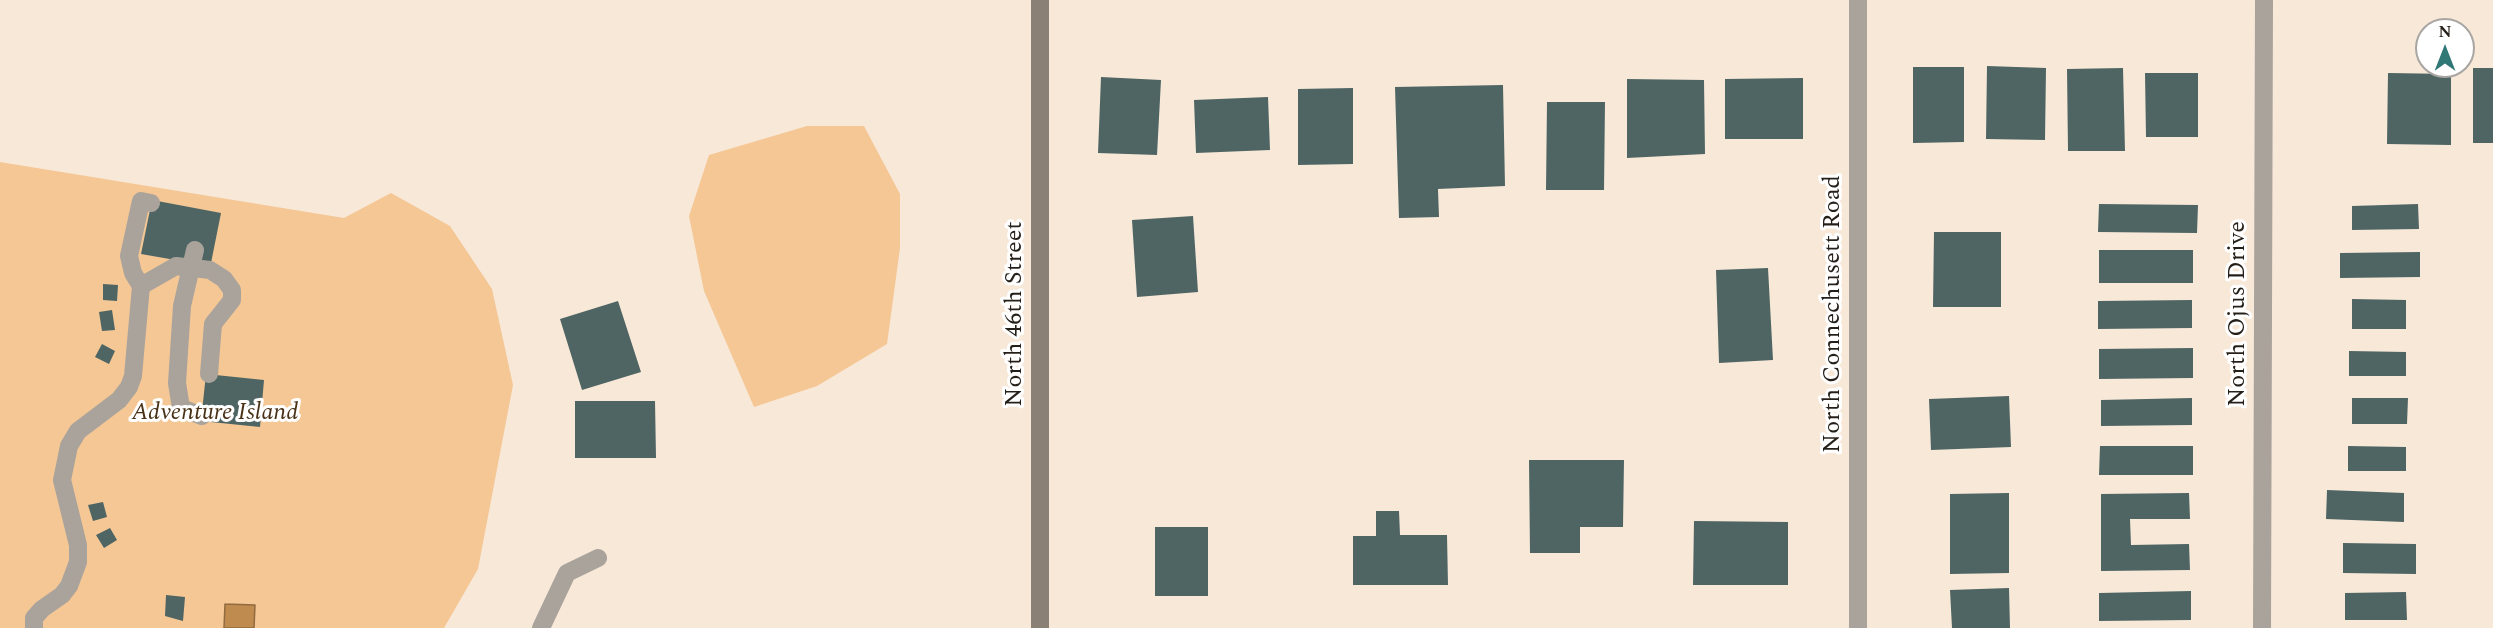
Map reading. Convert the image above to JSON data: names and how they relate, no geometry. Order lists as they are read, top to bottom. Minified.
{"streets":{"street":["North 46th Street","North Connechusett Road","North Ojus Drive"]},"parks":["Adventure Island"],"north":"top"}
